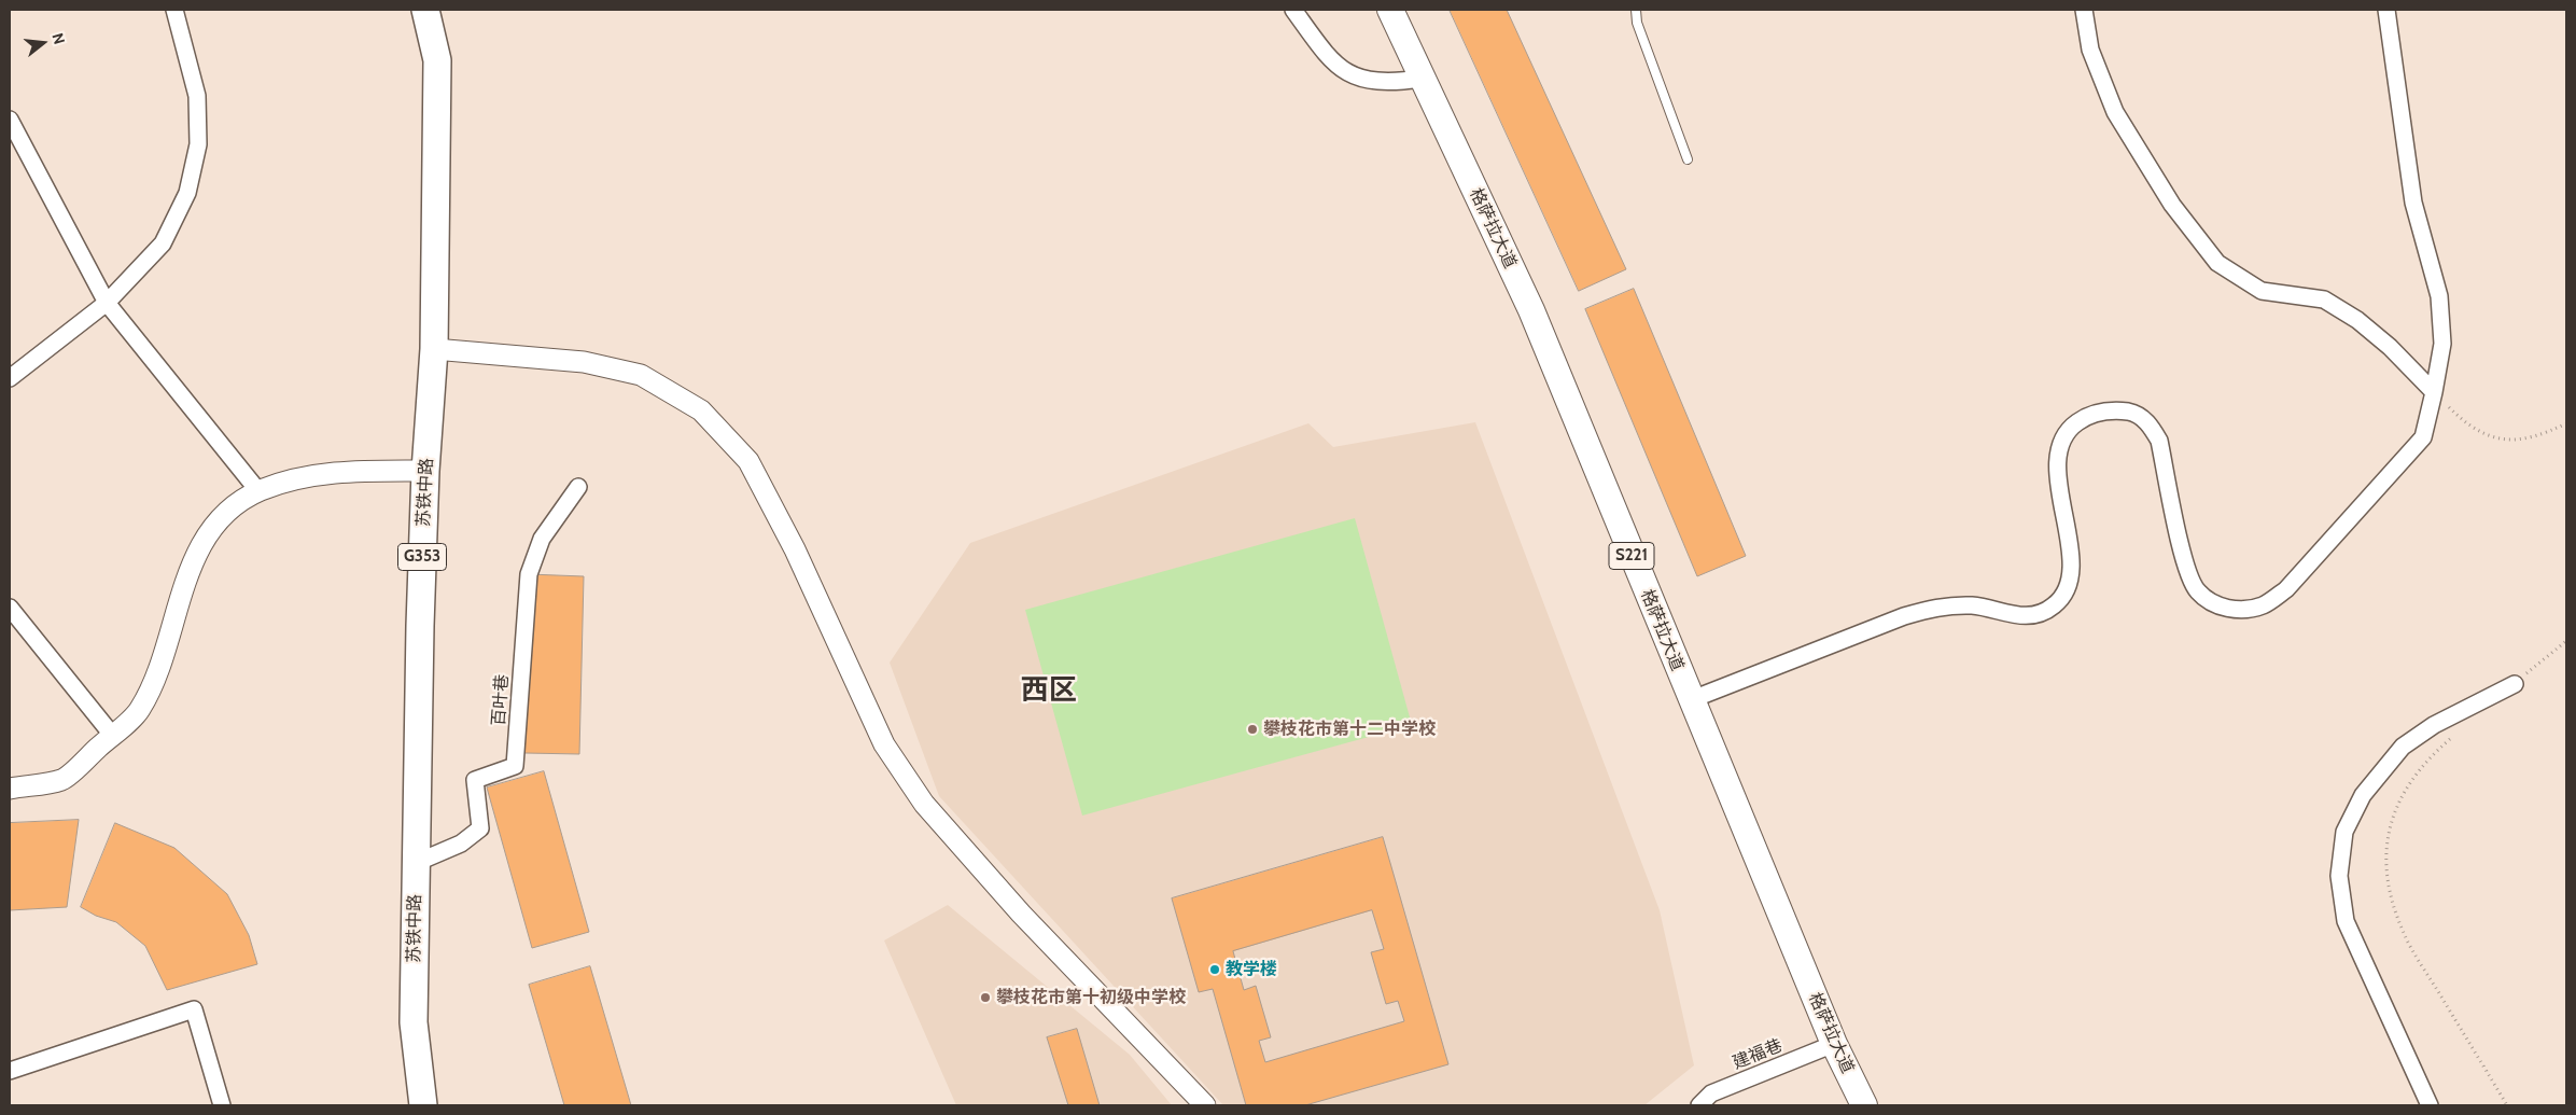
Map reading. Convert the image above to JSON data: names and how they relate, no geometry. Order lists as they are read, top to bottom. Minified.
{"streets":{"highway":["苏铁中路","G353"],"main road":["格萨拉大道","S221"],"street":["百叶巷","建福巷"]},"crossings":[["格萨拉大道","建福巷"],["苏铁中路","百叶巷"]],"districts":["西区"],"places":["攀枝花市第十二中学校","教学楼","攀枝花市第十初级中学校"],"north":"right"}
